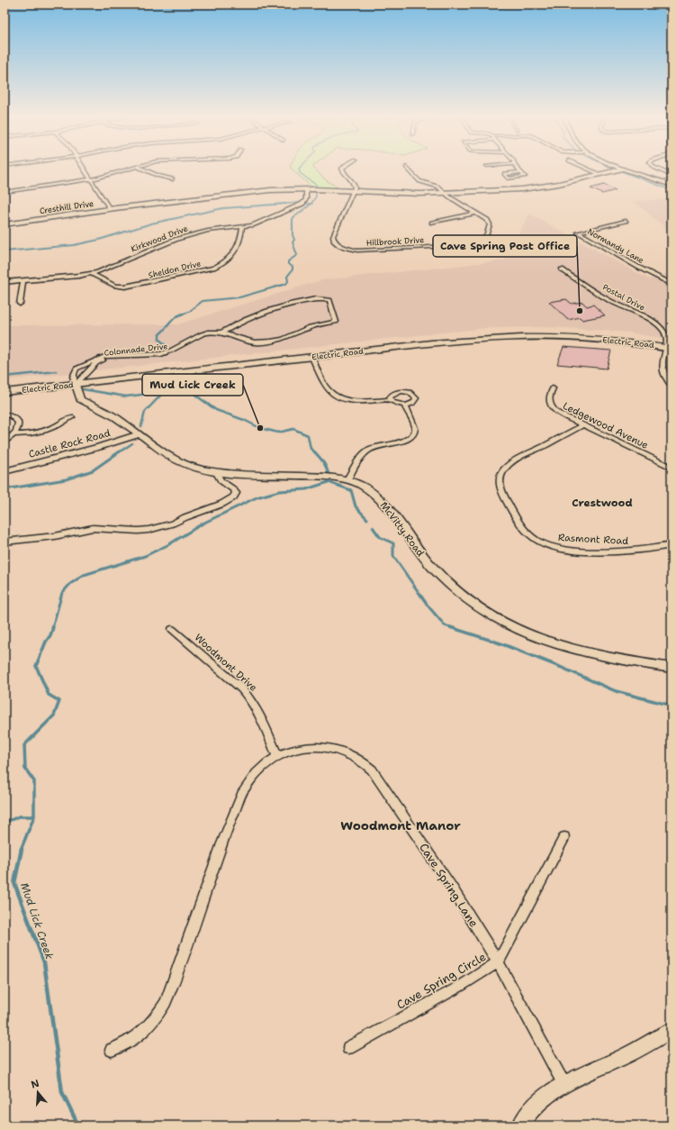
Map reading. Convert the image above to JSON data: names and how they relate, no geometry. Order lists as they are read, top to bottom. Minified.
{"streets":{"main road":["Electric Road"],"street":["Cresthill Drive","Kirkwood Drive","Hillbrook Drive","Normandy Lane","Sheldon Drive","Postal Drive","Colonnade Drive","Ledgewood Avenue","Castle Rock Road","McVitty Road","Rasmont Road","Woodmont Drive","Cave Spring Lane","Cave Spring Circle"]},"crossings":[["Cresthill Drive","Kirkwood Drive"],["Cresthill Drive","Hillbrook Drive"],["Kirkwood Drive","Sheldon Drive"],["Postal Drive","Electric Road"],["Electric Road","Colonnade Drive"],["Electric Road","McVitty Road"],["Colonnade Drive","McVitty Road"],["Ledgewood Avenue","Rasmont Road"],["Castle Rock Road","McVitty Road"],["Woodmont Drive","Cave Spring Lane"],["Cave Spring Lane","Cave Spring Circle"]],"districts":["Crestwood","Woodmont Manor"],"water":["Mud Lick Creek"],"places":["Cave Spring Post Office","Mud Lick Creek"],"north":"top"}
